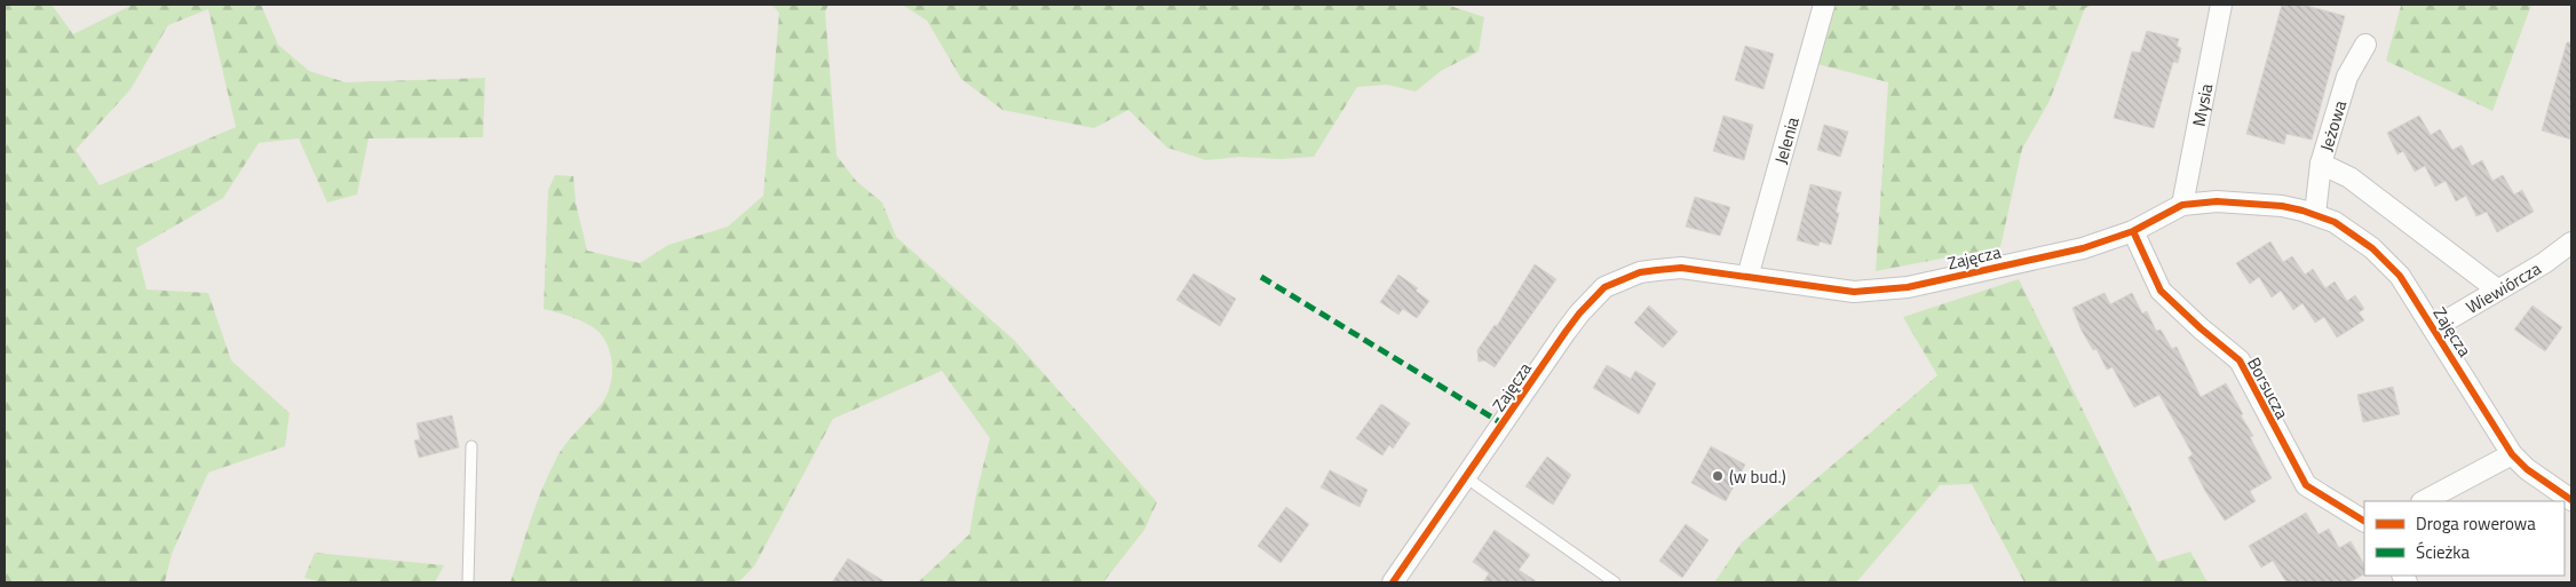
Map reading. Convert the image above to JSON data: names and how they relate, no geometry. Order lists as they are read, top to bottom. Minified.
{"streets":{"street":["Mysia","Jeżowa","Jelenia","Zajęcza","Wiewiórcza","Borsucza"]},"crossings":[["Mysia","Zajęcza"],["Jeżowa","Zajęcza"],["Jelenia","Zajęcza"],["Zajęcza","Wiewiórcza"],["Zajęcza","Borsucza"]],"places":["(w bud.)"],"legend":["Droga rowerowa","Ścieżka"]}
